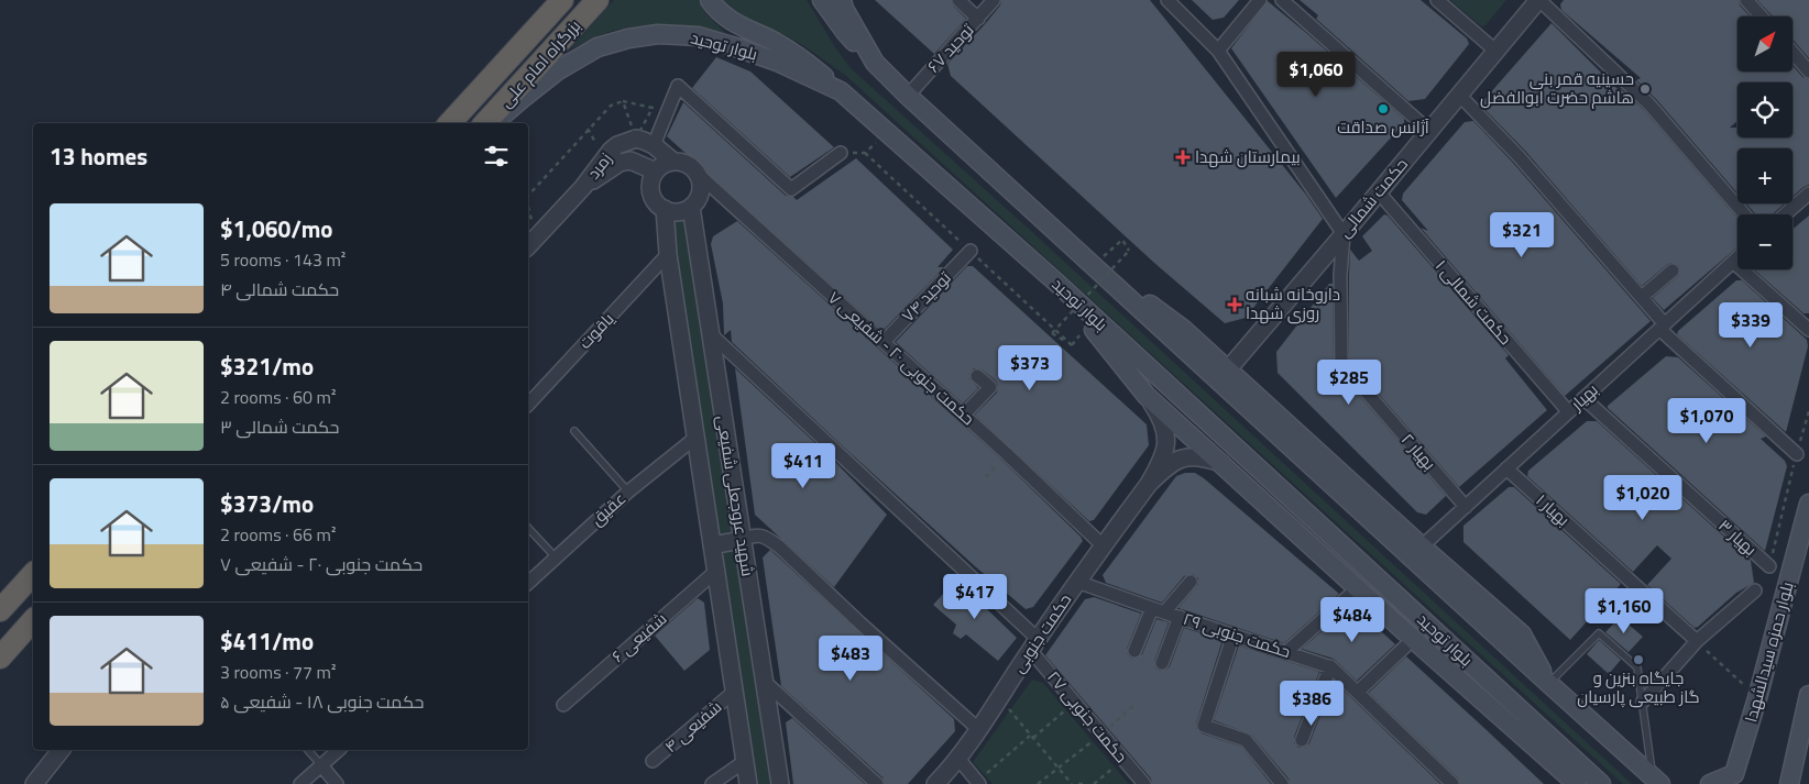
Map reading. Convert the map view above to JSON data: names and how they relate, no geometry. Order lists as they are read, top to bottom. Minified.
{"streets":{"highway":["بزرگراه امام علی"],"main road":["بلوار توحید","بلوار حمزه سیدالشهدا"],"street":["توحید ۶۷","زمرد","حکمت شمالی","توحید ۷۴","حکمت شمالی ۱","یاقوت","حکمت جنوبی ۲۰ - شفیعی ۷","بهیار","بهیار ۲","شهید عروجعلی شفیعی","عقیق","بهیار ۱","بهیار ۳","حکمت جنوبی","حکمت جنوبی ۲۹","شفیعی ۶","حکمت جنوبی ۲۷","شفیعی ۴"]},"crossings":[["زمرد","حکمت جنوبی ۲۰ - شفیعی ۷"],["زمرد","شهید عروجعلی شفیعی"],["حکمت شمالی","حکمت شمالی ۱"],["حکمت شمالی","بهیار ۲"],["توحید ۷۴","حکمت جنوبی ۲۰ - شفیعی ۷"],["حکمت شمالی ۱","بهیار"],["یاقوت","شهید عروجعلی شفیعی"],["حکمت جنوبی ۲۰ - شفیعی ۷","شهید عروجعلی شفیعی"],["حکمت جنوبی ۲۰ - شفیعی ۷","حکمت جنوبی"],["بهیار","بهیار ۲"],["بهیار","بهیار ۱"],["بهیار","بهیار ۳"],["شهید عروجعلی شفیعی","عقیق"],["شهید عروجعلی شفیعی","شفیعی ۶"],["شهید عروجعلی شفیعی","حکمت جنوبی ۲۷"],["شهید عروجعلی شفیعی","شفیعی ۴"],["حکمت جنوبی","حکمت جنوبی ۲۹"],["حکمت جنوبی","حکمت جنوبی ۲۷"]],"places":{"other":["حسینیه قمر بنی هاشم حضرت ابوالفضل","آژانس صداقت","جایگاه بنزین و گاز طبیعی پارسیان"],"health":["بیمارستان شهدا","داروخانه شبانه روزی شهدا"]},"north":"top right","page":{"map_buttons":["+","−"],"price":["$1,060","$321","$339","$373","$285","$1,070","$411","$1,020","$417","$1,160","$484","$483","$386"],"heading":"13 homes","list":[{"name":"$1,060/mo","note":"5 rooms · 143 m² · حکمت شمالی ۴"},{"name":"$321/mo","note":"2 rooms · 60 m² · حکمت شمالی ۳"},{"name":"$373/mo","note":"2 rooms · 66 m² · حکمت جنوبی ۲۰ - شفیعی ۷"},{"name":"$411/mo","note":"3 rooms · 77 m² · حکمت جنوبی ۱۸ - شفیعی ۵"}]}}
